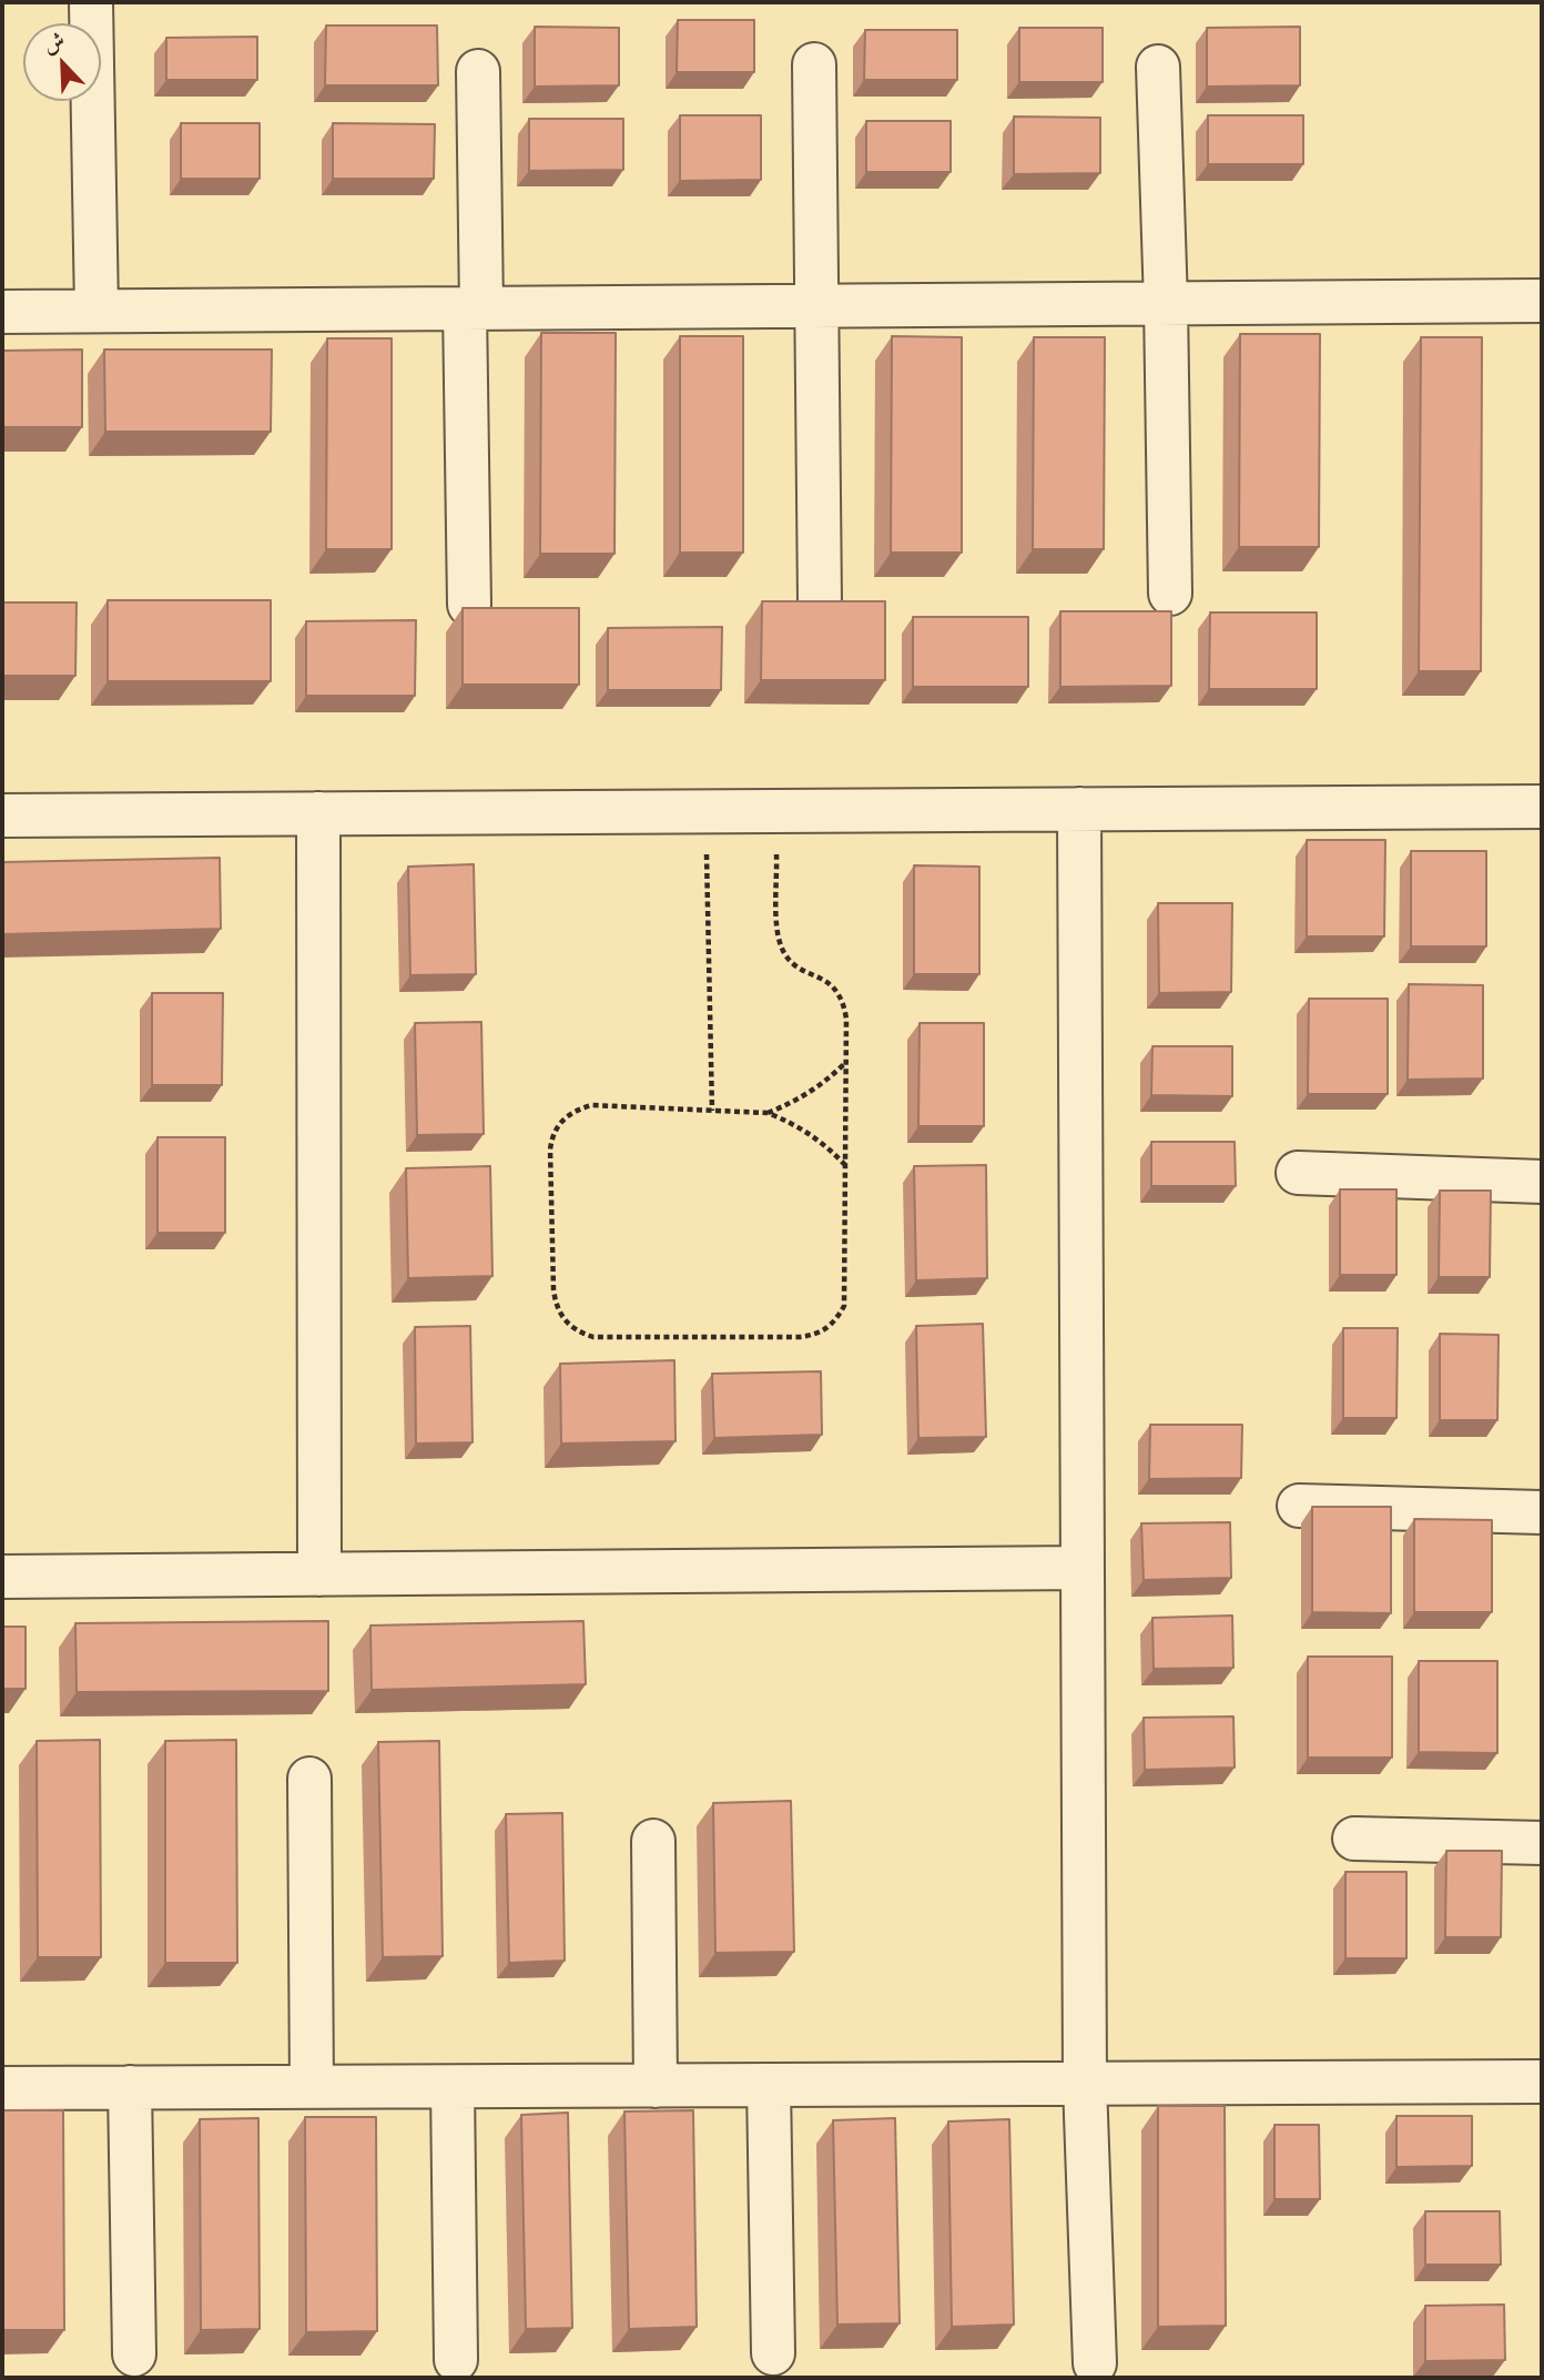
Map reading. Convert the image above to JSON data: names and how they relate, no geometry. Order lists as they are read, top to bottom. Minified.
{"north":"top left"}
